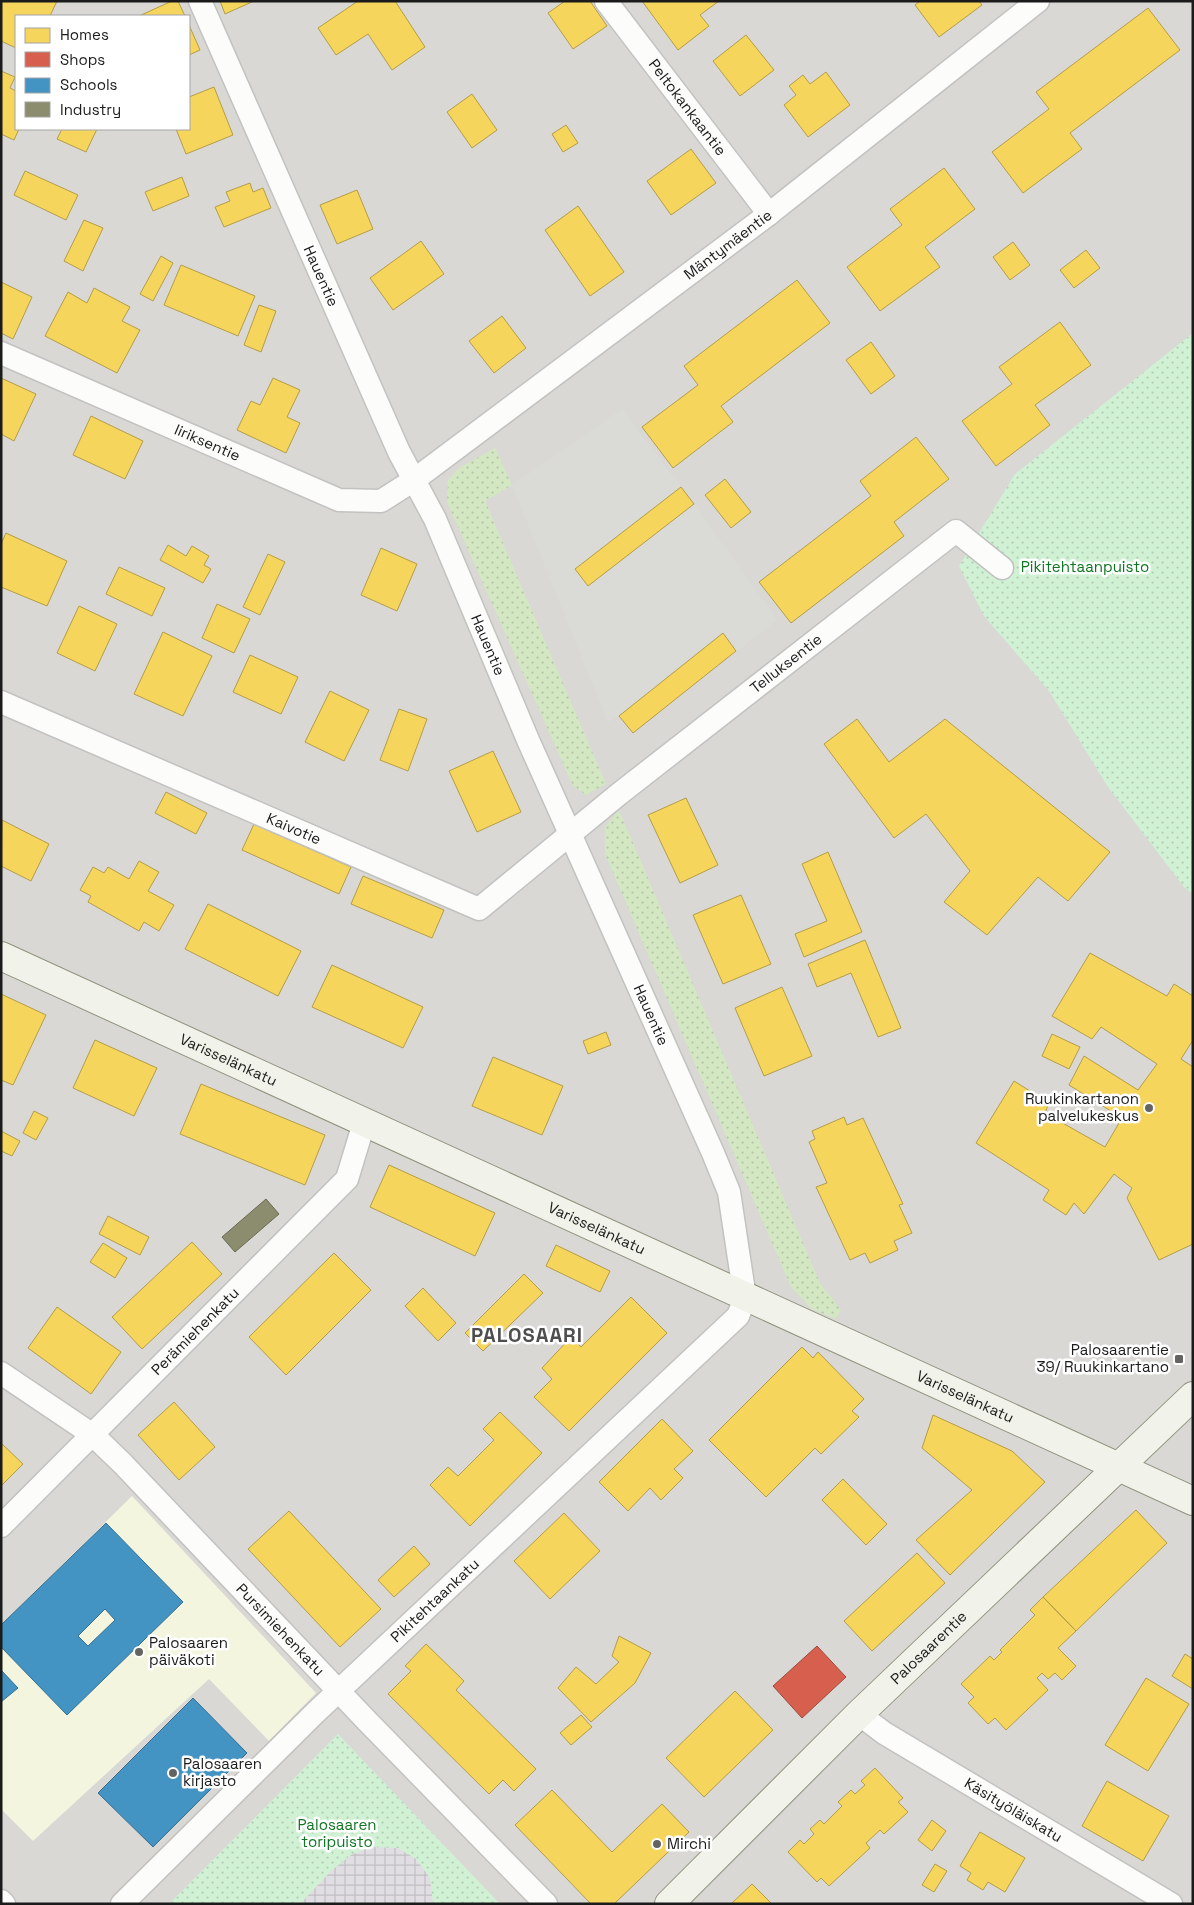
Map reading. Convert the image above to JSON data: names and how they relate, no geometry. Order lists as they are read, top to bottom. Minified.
{"streets":{"street":["Peltokankaantie","Mäntymäentie","Hauentie","Iiriksentie","Telluksentie","Kaivotie","Varisselänkatu","Perämiehenkatu","Pikitehtaankatu","Pursimiehenkatu","Palosaarentie","Käsityöläiskatu"]},"crossings":[["Peltokankaantie","Mäntymäentie"],["Mäntymäentie","Hauentie"],["Mäntymäentie","Iiriksentie"],["Hauentie","Iiriksentie"],["Hauentie","Telluksentie"],["Hauentie","Kaivotie"],["Hauentie","Varisselänkatu"],["Hauentie","Pikitehtaankatu"],["Telluksentie","Kaivotie"],["Varisselänkatu","Perämiehenkatu"],["Varisselänkatu","Pikitehtaankatu"],["Varisselänkatu","Palosaarentie"],["Perämiehenkatu","Pursimiehenkatu"],["Pikitehtaankatu","Pursimiehenkatu"],["Palosaarentie","Käsityöläiskatu"]],"districts":["PALOSAARI"],"parks":["Pikitehtaanpuisto","Palosaaren toripuisto"],"places":{"other":["Ruukinkartanon palvelukeskus","Palosaaren päiväkoti","Palosaaren kirjasto","Mirchi"],"transit":["Palosaarentie 39/ Ruukinkartano"]},"legend":["Homes","Shops","Schools","Industry"]}
